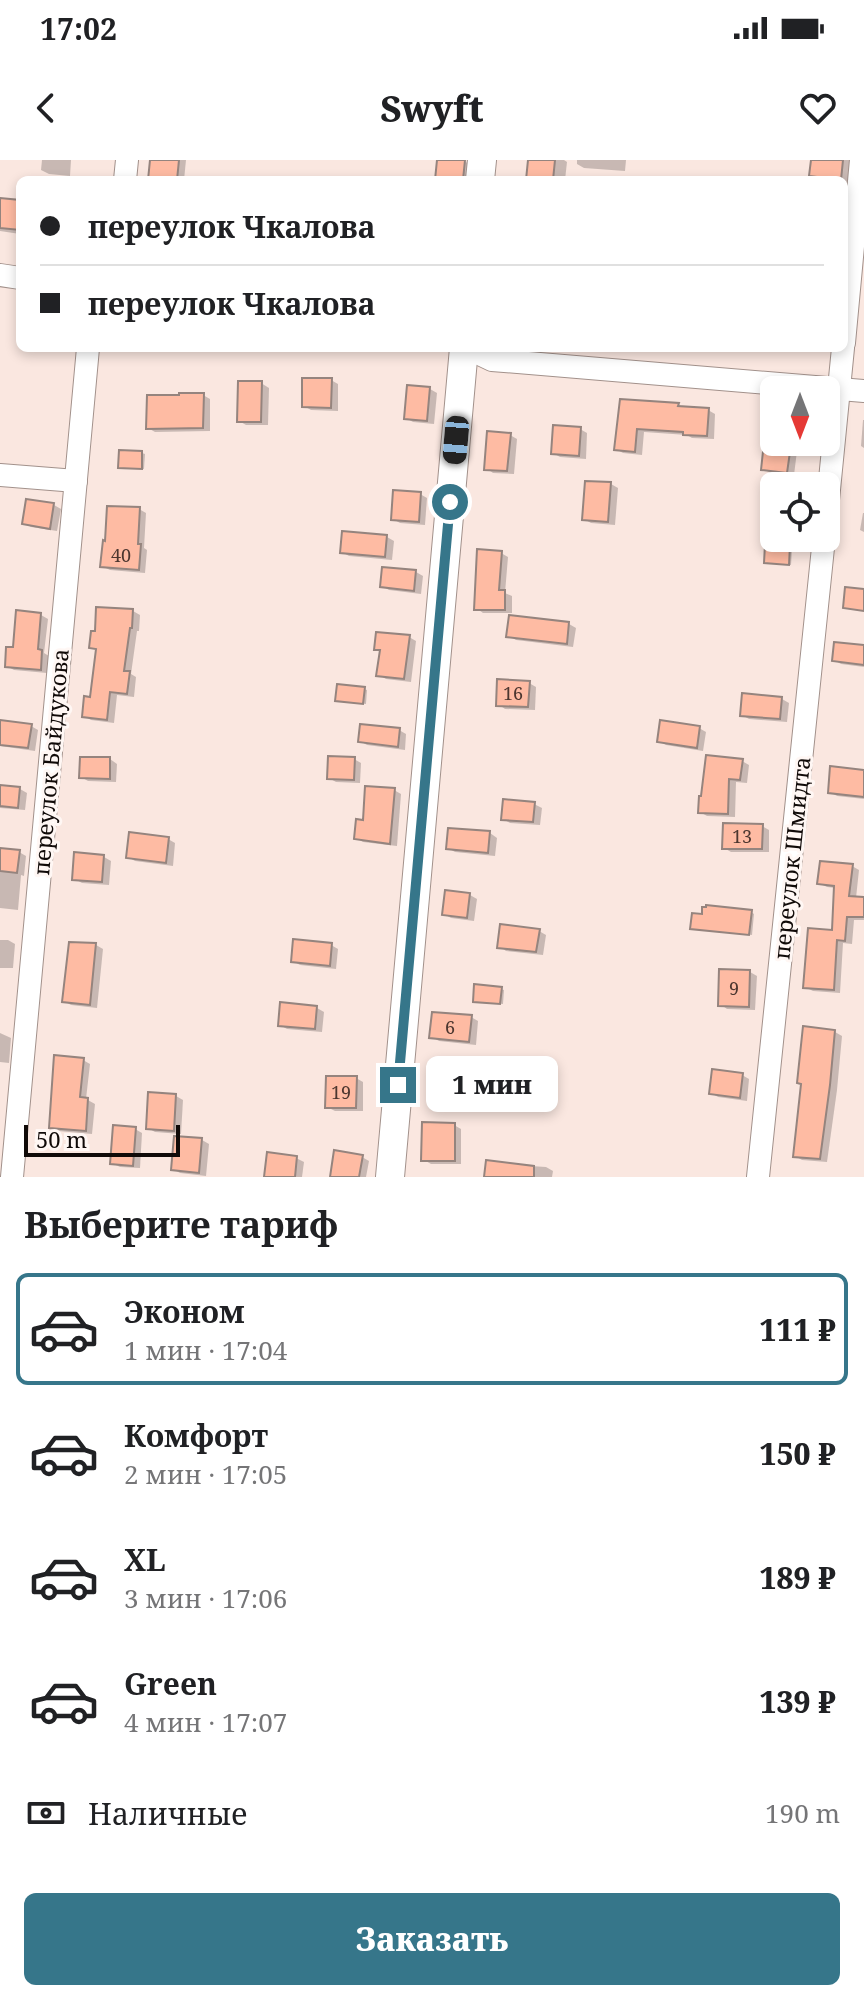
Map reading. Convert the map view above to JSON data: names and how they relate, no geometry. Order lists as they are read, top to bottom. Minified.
{"streets":{"street":["переулок Байдукова","переулок Шмидта"]},"house_numbers":["40","16","13","9","6","19"],"scale_bar":"50 m","north":"bottom","page":{"status":"17:02","header":"Swyft","banner":["переулок Чкалова","переулок Чкалова"],"bubble":"1 мин","scale":"50 m","heading":"Выберите тариф","list":[{"name":"Эконом","note":"1 мин · 17:04","value":"111 ₽"},{"name":"Комфорт","note":"2 мин · 17:05","value":"150 ₽"},{"name":"XL","note":"3 мин · 17:06","value":"189 ₽"},{"name":"Green","note":"4 мин · 17:07","value":"139 ₽"}],"pay":["Наличные","190 m"],"buttons":"Заказать"}}
